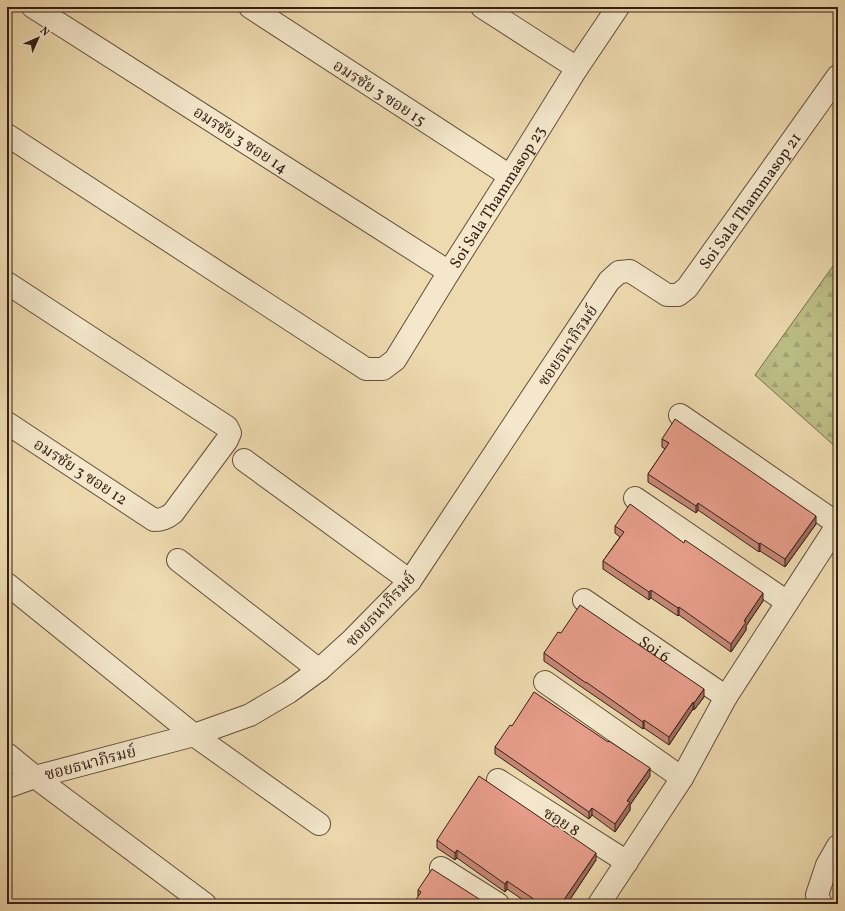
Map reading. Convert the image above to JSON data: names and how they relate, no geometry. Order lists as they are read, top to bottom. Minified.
{"streets":{"street":["อมรชัย 3 ซอย 15","อมรชัย 3 ซอย 14","Soi Sala Thammasop 23","Soi Sala Thammasop 21","ซอยธนาภิรมย์","อมรชัย 3 ซอย 12","Soi 6","ซอย 8"]},"crossings":[["อมรชัย 3 ซอย 15","Soi Sala Thammasop 23"],["อมรชัย 3 ซอย 14","Soi Sala Thammasop 23"],["Soi Sala Thammasop 21","ซอยธนาภิรมย์"]],"north":"top right"}
